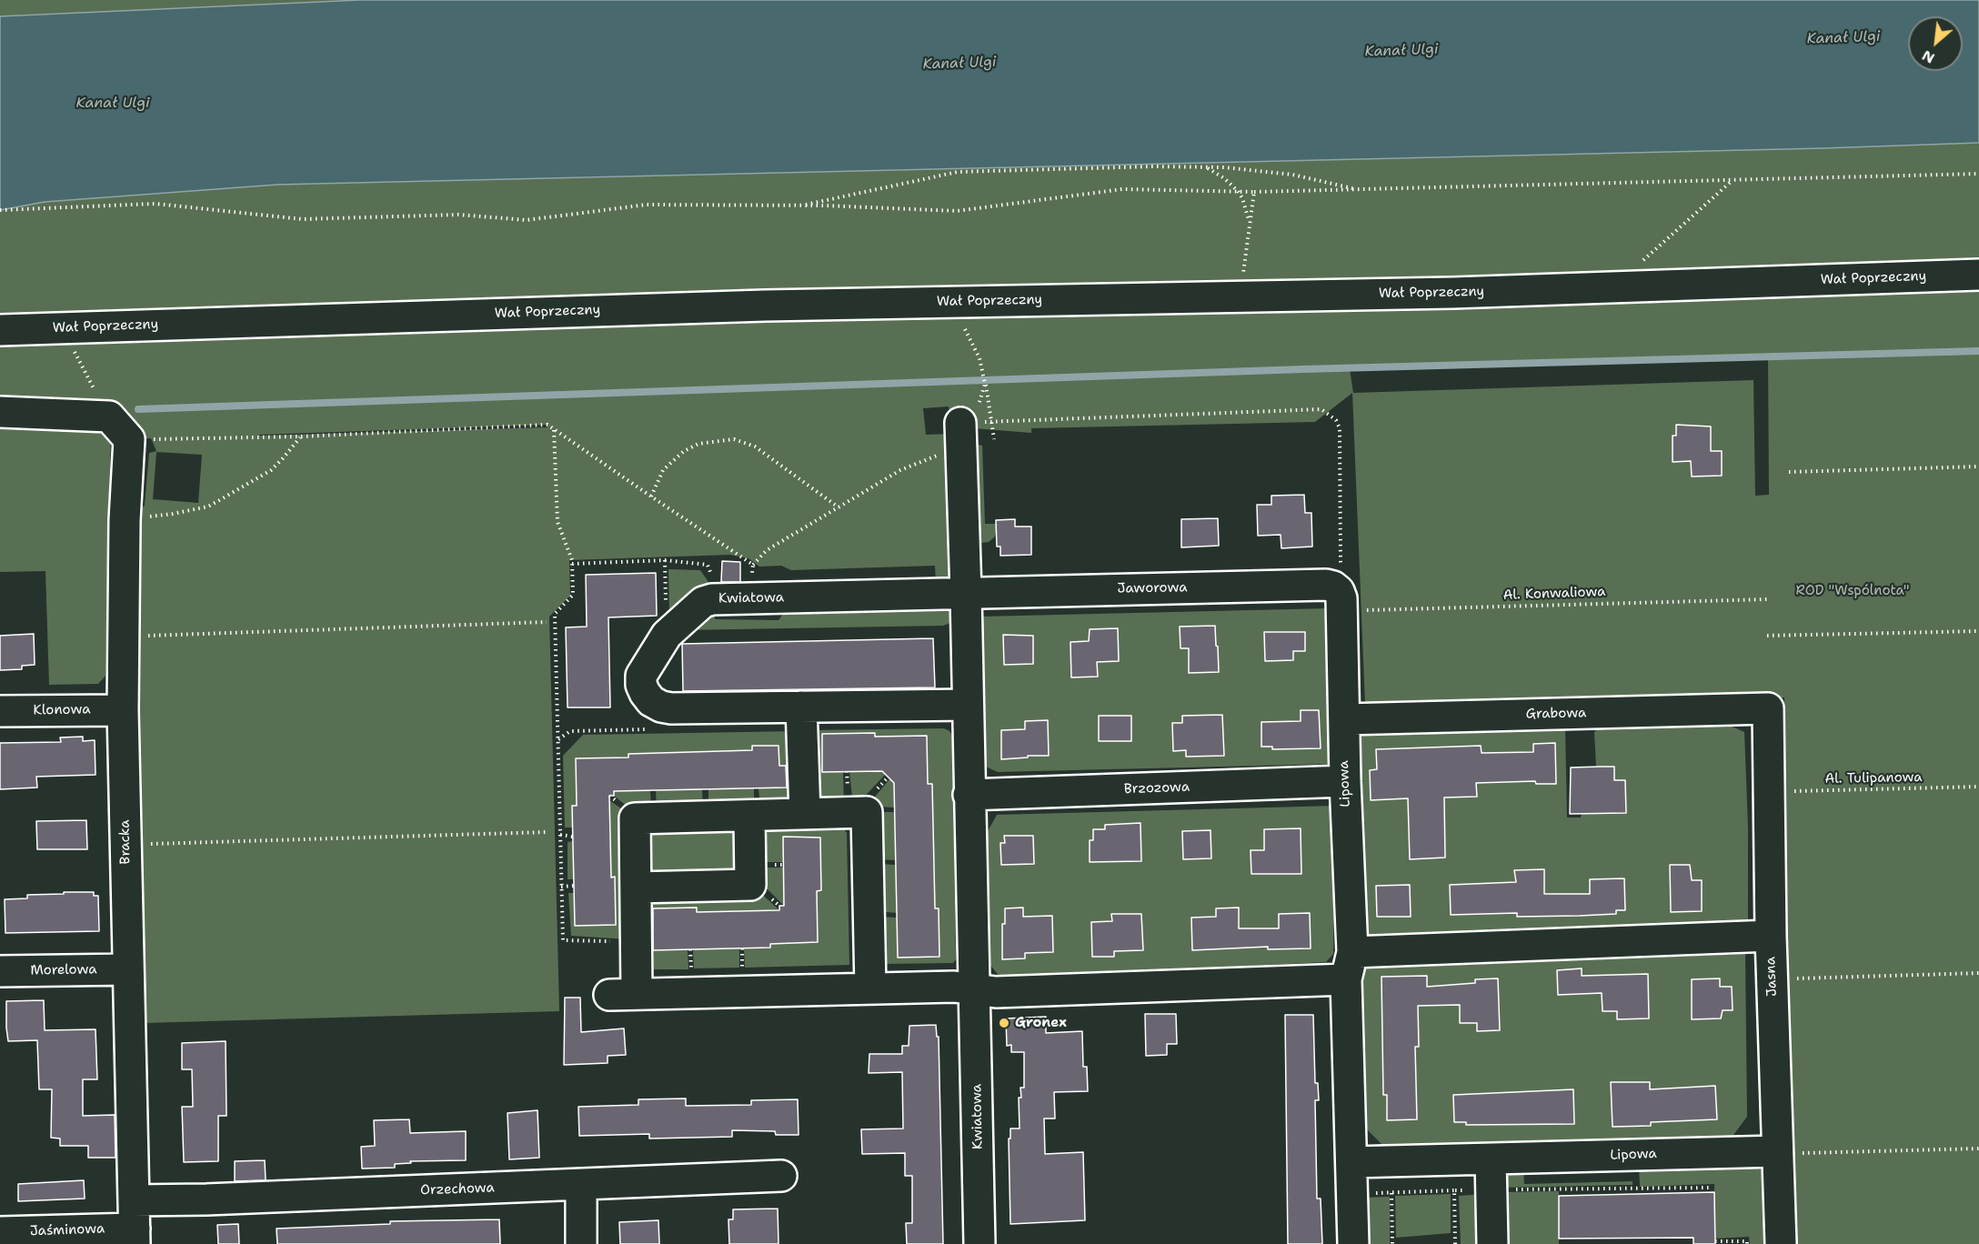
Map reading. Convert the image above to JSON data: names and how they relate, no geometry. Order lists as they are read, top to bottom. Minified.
{"streets":{"street":["Wał Poprzeczny","Jaworowa","Kwiatowa","Klonowa","Grabowa","Lipowa","Brzozowa","Bracka","Morelowa","Jasna","Orzechowa","Jaśminowa"],"path":["Al. Konwaliowa","Al. Tulipanowa"]},"crossings":[["Jaworowa","Al. Konwaliowa"],["Jaworowa","Kwiatowa"],["Jaworowa","Lipowa"],["Al. Konwaliowa","Lipowa"],["Kwiatowa","Brzozowa"],["Klonowa","Bracka"],["Grabowa","Lipowa"],["Grabowa","Jasna"],["Al. Tulipanowa","Jasna"],["Lipowa","Brzozowa"],["Lipowa","Jasna"],["Bracka","Morelowa"],["Bracka","Orzechowa"],["Bracka","Jaśminowa"],["Orzechowa","Jaśminowa"]],"water":["Kanał Ulgi"],"parks":["ROD \"Wspólnota\""],"places":["Gronex"],"north":"bottom left"}
